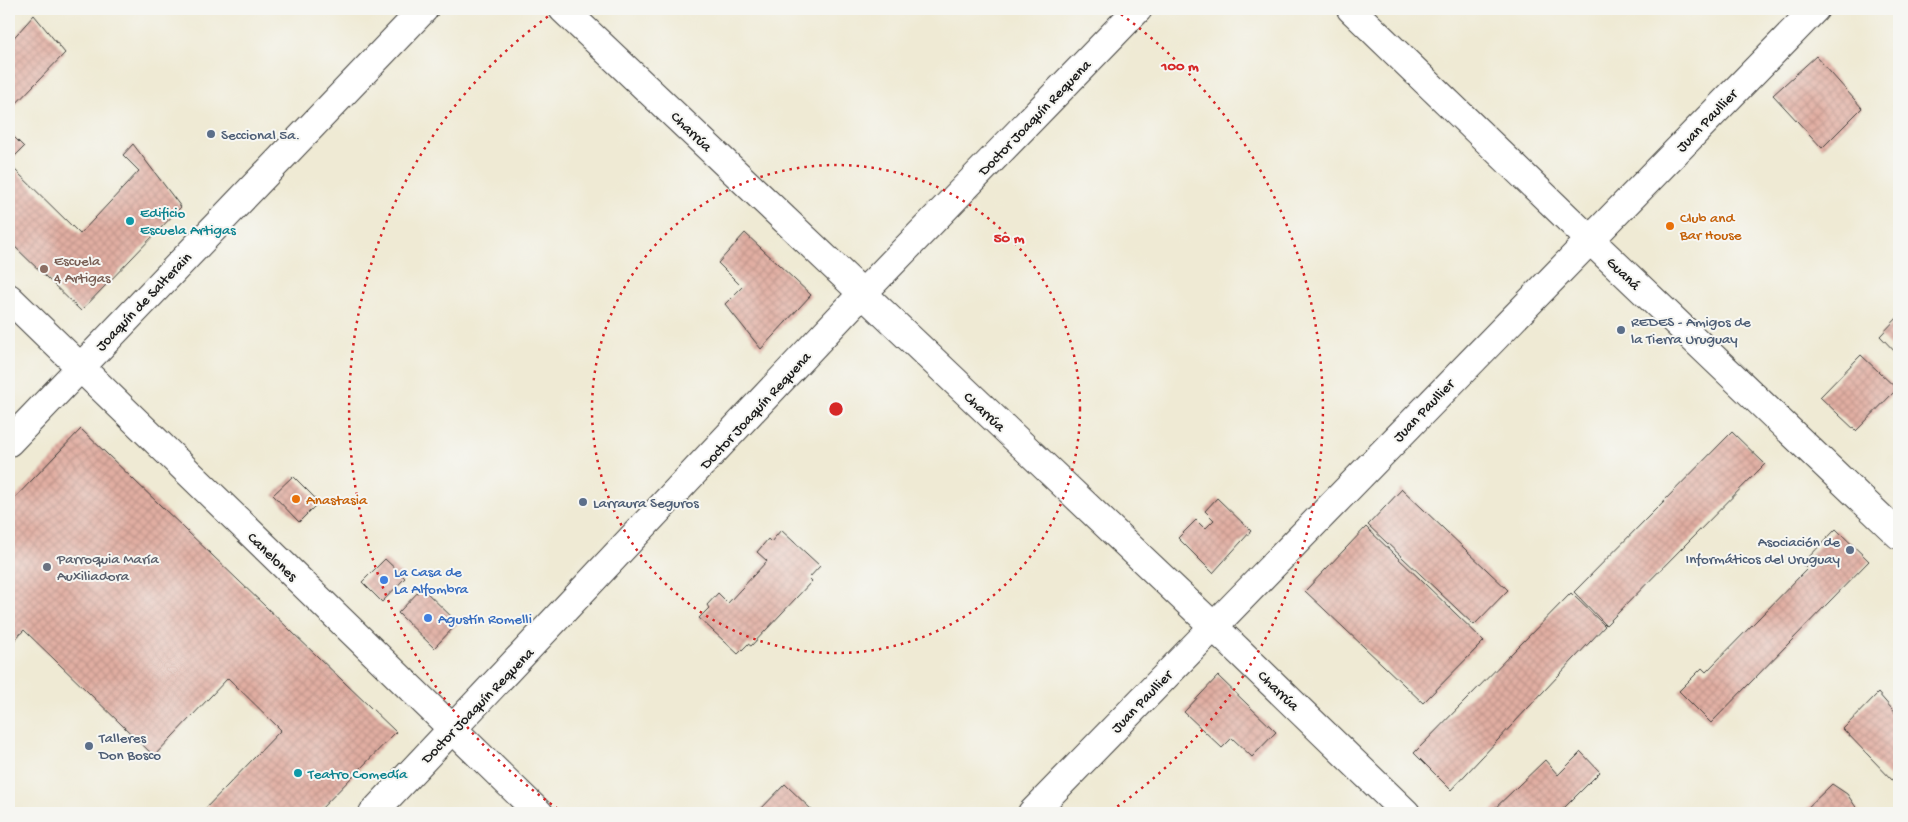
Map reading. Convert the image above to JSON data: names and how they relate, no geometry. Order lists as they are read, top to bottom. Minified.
{"streets":{"street":["Doctor Joaquín Requena","Juan Paullier","Charrúa","Guaná","Joaquín de Salterain","Canelones"]},"crossings":[["Doctor Joaquín Requena","Charrúa"],["Doctor Joaquín Requena","Canelones"],["Juan Paullier","Charrúa"],["Juan Paullier","Guaná"],["Joaquín de Salterain","Canelones"]],"places":["Seccional 5a.","Edificio Escuela Artigas","Club and Bar House","Escuela 4 Artigas","REDES - Amigos de la Tierra Uruguay","Anastasia","Larraura Seguros","Asociación de Informáticos del Uruguay","Parroquia María Auxiliadora","La Casa de La Alfombra","Agustín Romelli","Talleres Don Bosco","Teatro Comedía"],"rings":["100 m","50 m"]}
